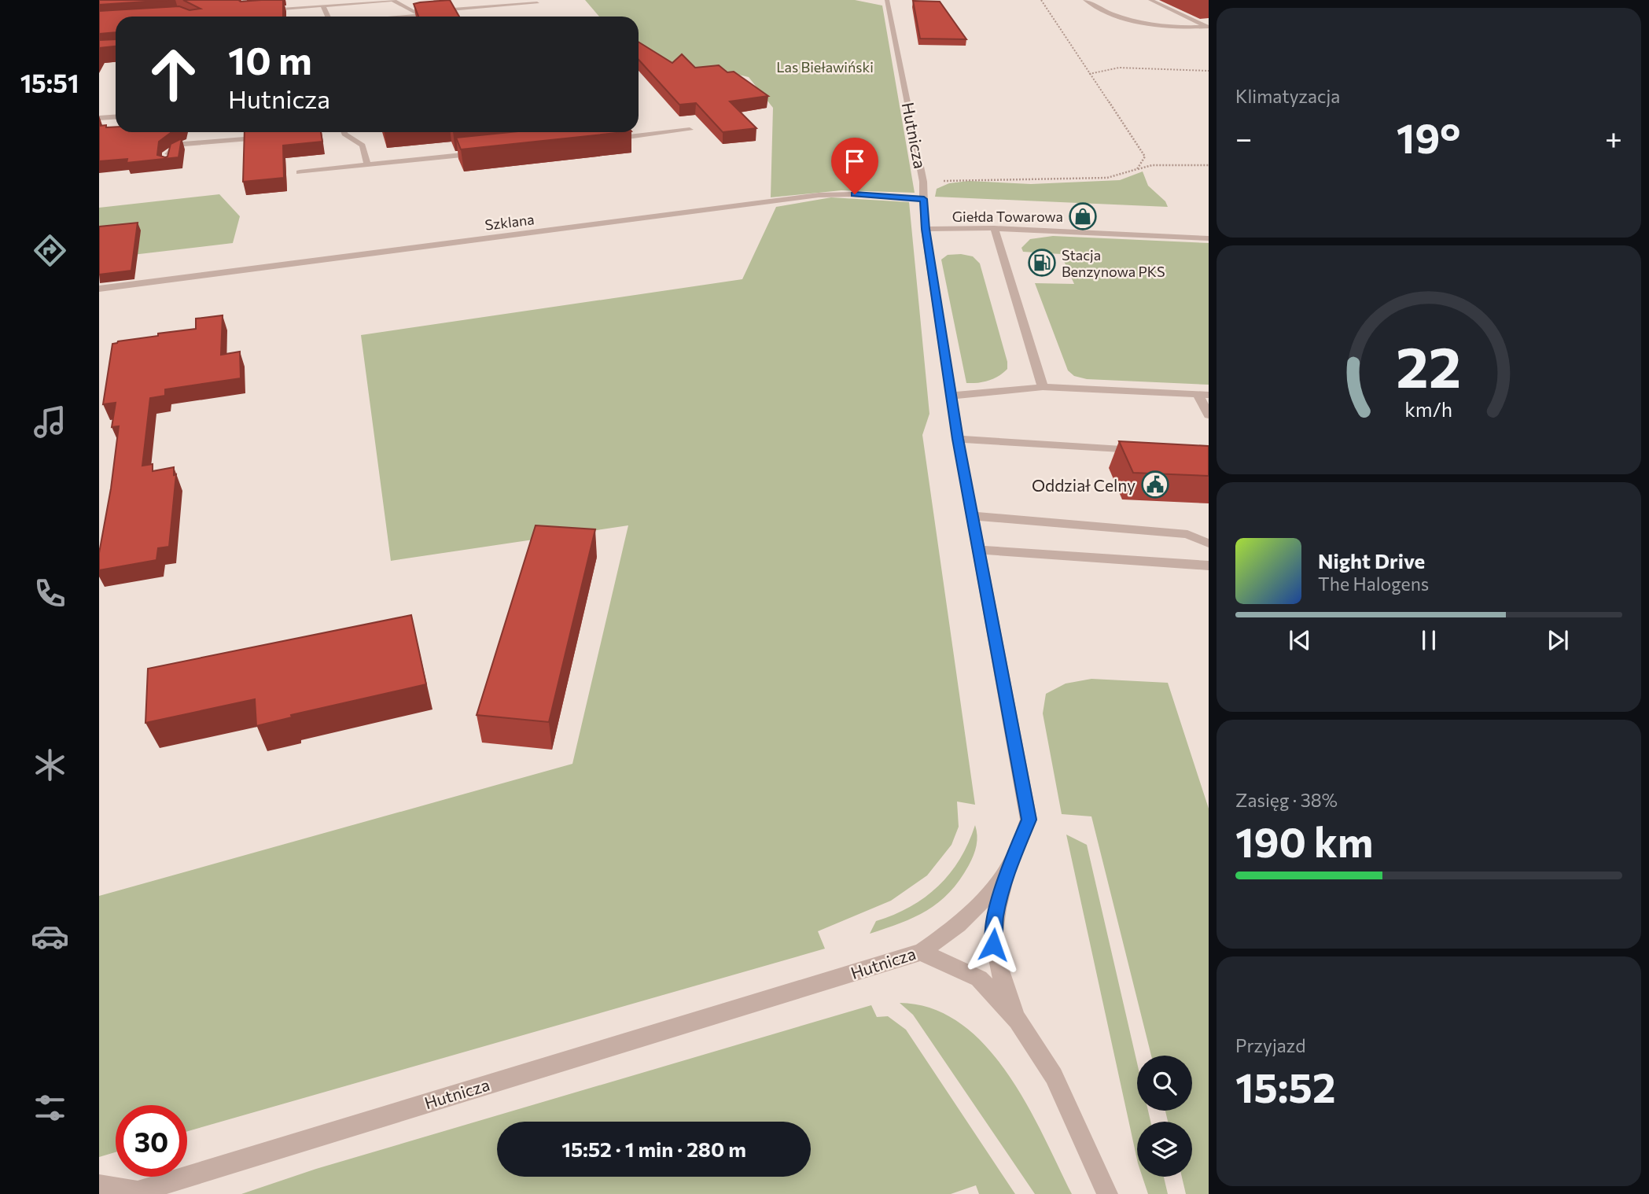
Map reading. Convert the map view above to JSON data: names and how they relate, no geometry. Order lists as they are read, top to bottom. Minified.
{"streets":{"street":["Hutnicza","Szklana"]},"crossings":[["Hutnicza","Szklana"]],"parks":["Las Bieławiński"],"places":{"shop":["Giełda Towarowa"],"fuel station":["Stacja Benzynowa PKS"],"public building":["Oddział Celny"]},"page":{"tabs":"15:51","tile":["Klimatyzacja",["Zasięg · 38%","190 km"],["Przyjazd","15:52"]],"turn":["10 m","Hutnicza"],"heat":["−","19°","+"],"song":["Night Drive","The Halogens"],"limit":"30","trip":"15:52 · 1 min · 280 m","gauge":["22","km/h"]}}
